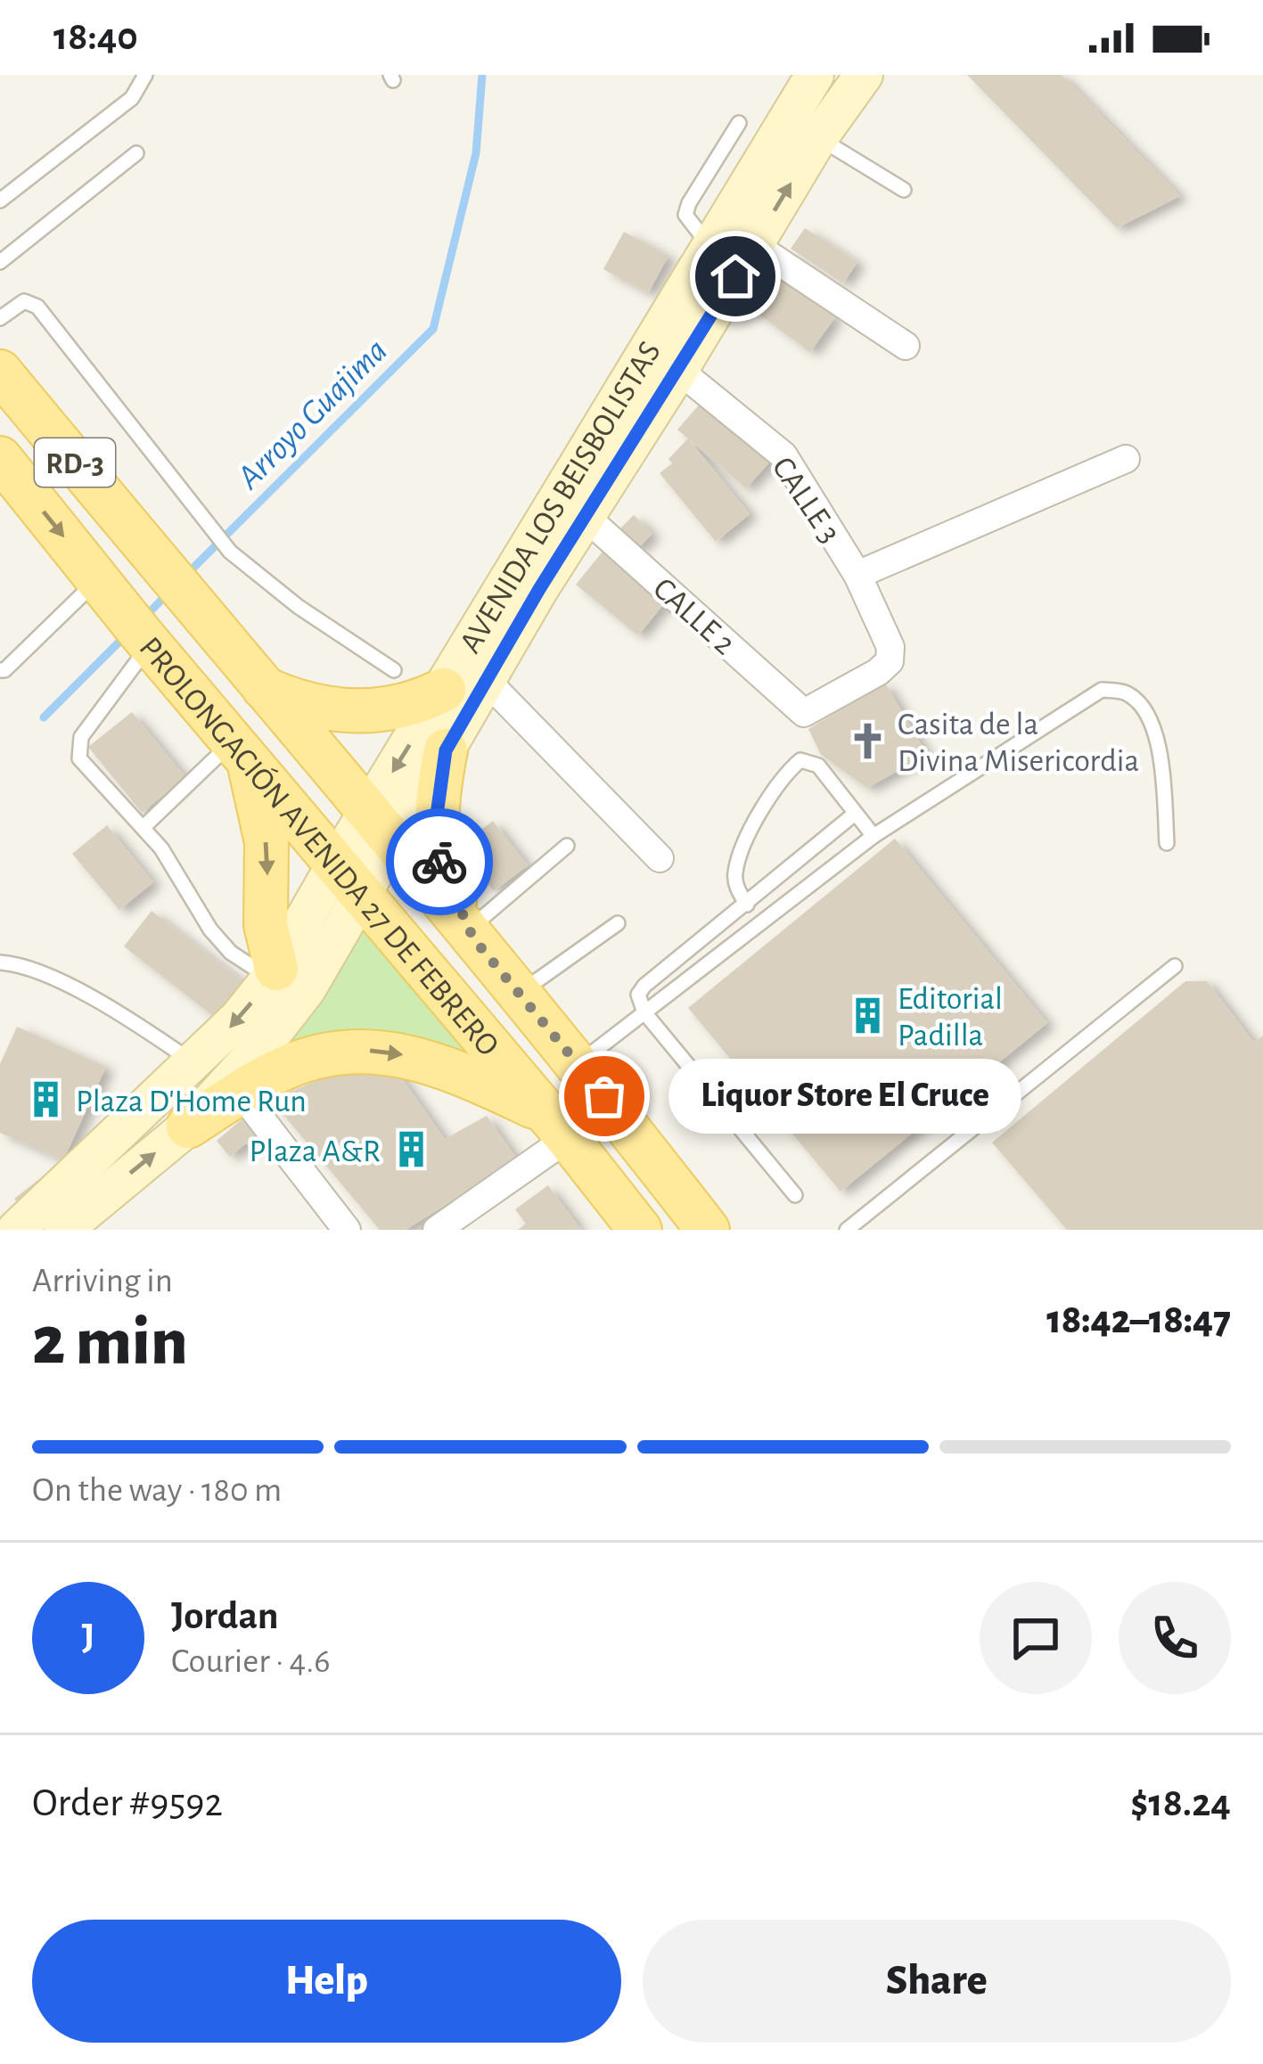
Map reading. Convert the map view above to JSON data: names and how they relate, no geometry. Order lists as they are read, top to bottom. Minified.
{"streets":{"main road":["RD-3","AVENIDA LOS BEISBOLISTAS","PROLONGACIÓN AVENIDA 27 DE FEBRERO"],"street":["CALLE 3","CALLE 2"]},"crossings":[["AVENIDA LOS BEISBOLISTAS","CALLE 3"],["AVENIDA LOS BEISBOLISTAS","CALLE 2"],["AVENIDA LOS BEISBOLISTAS","PROLONGACIÓN AVENIDA 27 DE FEBRERO"],["CALLE 3","CALLE 2"]],"water":["Arroyo Guajima"],"places":{"church":["Casita de la Divina Misericordia"],"building":["Editorial Padilla","Plaza D'Home Run","Plaza A&R"],"other":["Liquor Store El Cruce"]},"page":{"status":"18:40","bubble":"Liquor Store El Cruce","heading":["2 min","Arriving in","18:42–18:47"],"panel":["Jordan","Courier · 4.6","Order #9592","$18.24"],"bar":"On the way · 180 m","round":"J","buttons":["Help","Share"]}}
